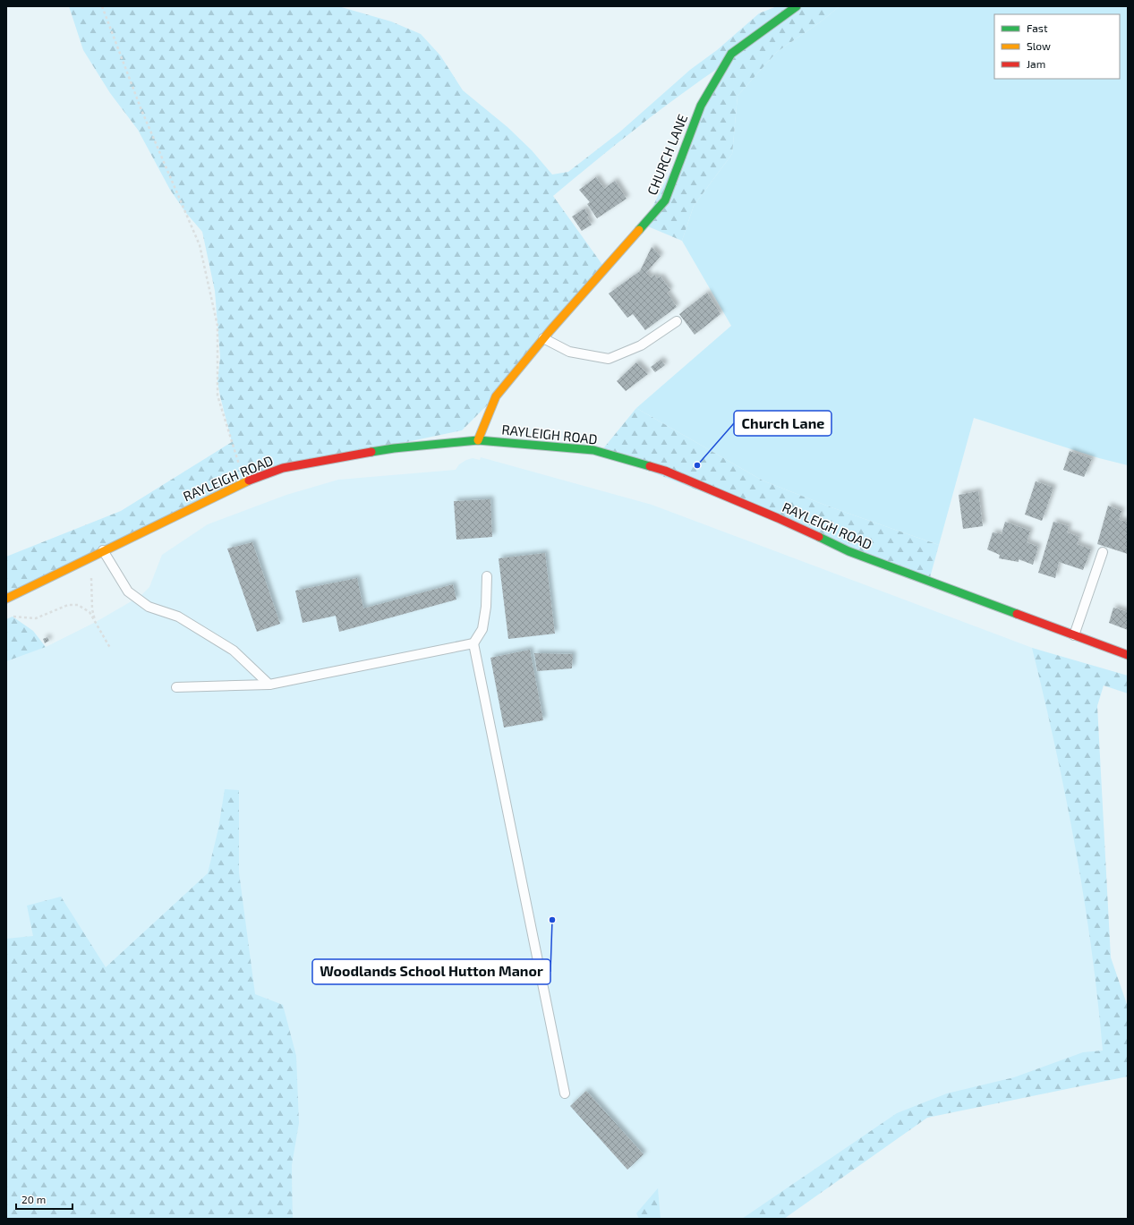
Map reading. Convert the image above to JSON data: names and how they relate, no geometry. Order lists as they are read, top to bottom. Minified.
{"streets":{"main road":["CHURCH LANE","RAYLEIGH ROAD"]},"crossings":[["CHURCH LANE","RAYLEIGH ROAD"]],"places":["Church Lane","Woodlands School Hutton Manor"],"legend":["Fast","Slow","Jam"],"scale_bar":"20 m"}
